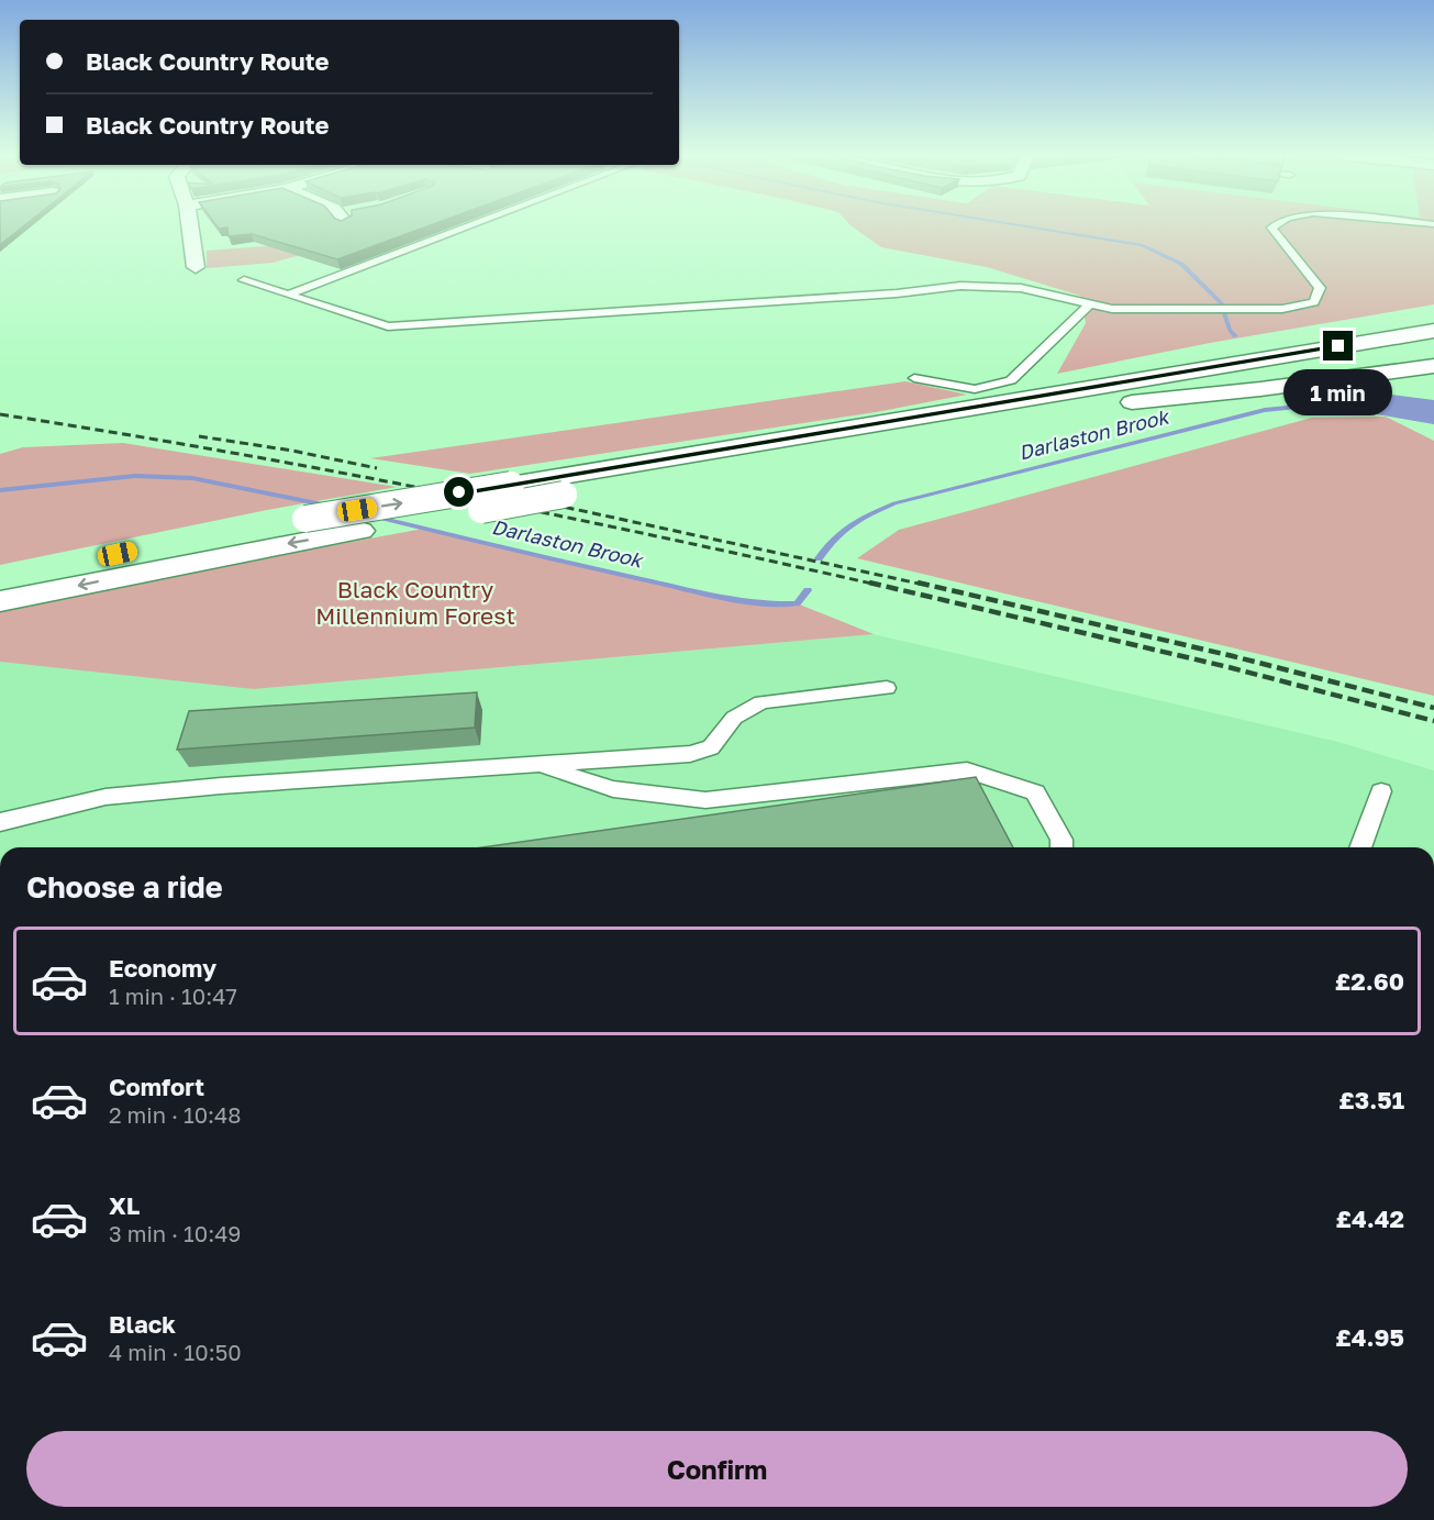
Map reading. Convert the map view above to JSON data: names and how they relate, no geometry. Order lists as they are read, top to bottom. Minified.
{"water":["Darlaston Brook"],"parks":["Black Country Millennium Forest"],"page":{"banner":["Black Country Route","Black Country Route"],"bubble":"1 min","heading":"Choose a ride","list":[{"name":"Economy","note":"1 min · 10:47","value":"£2.60"},{"name":"Comfort","note":"2 min · 10:48","value":"£3.51"},{"name":"XL","note":"3 min · 10:49","value":"£4.42"},{"name":"Black","note":"4 min · 10:50","value":"£4.95"}],"buttons":"Confirm"}}
